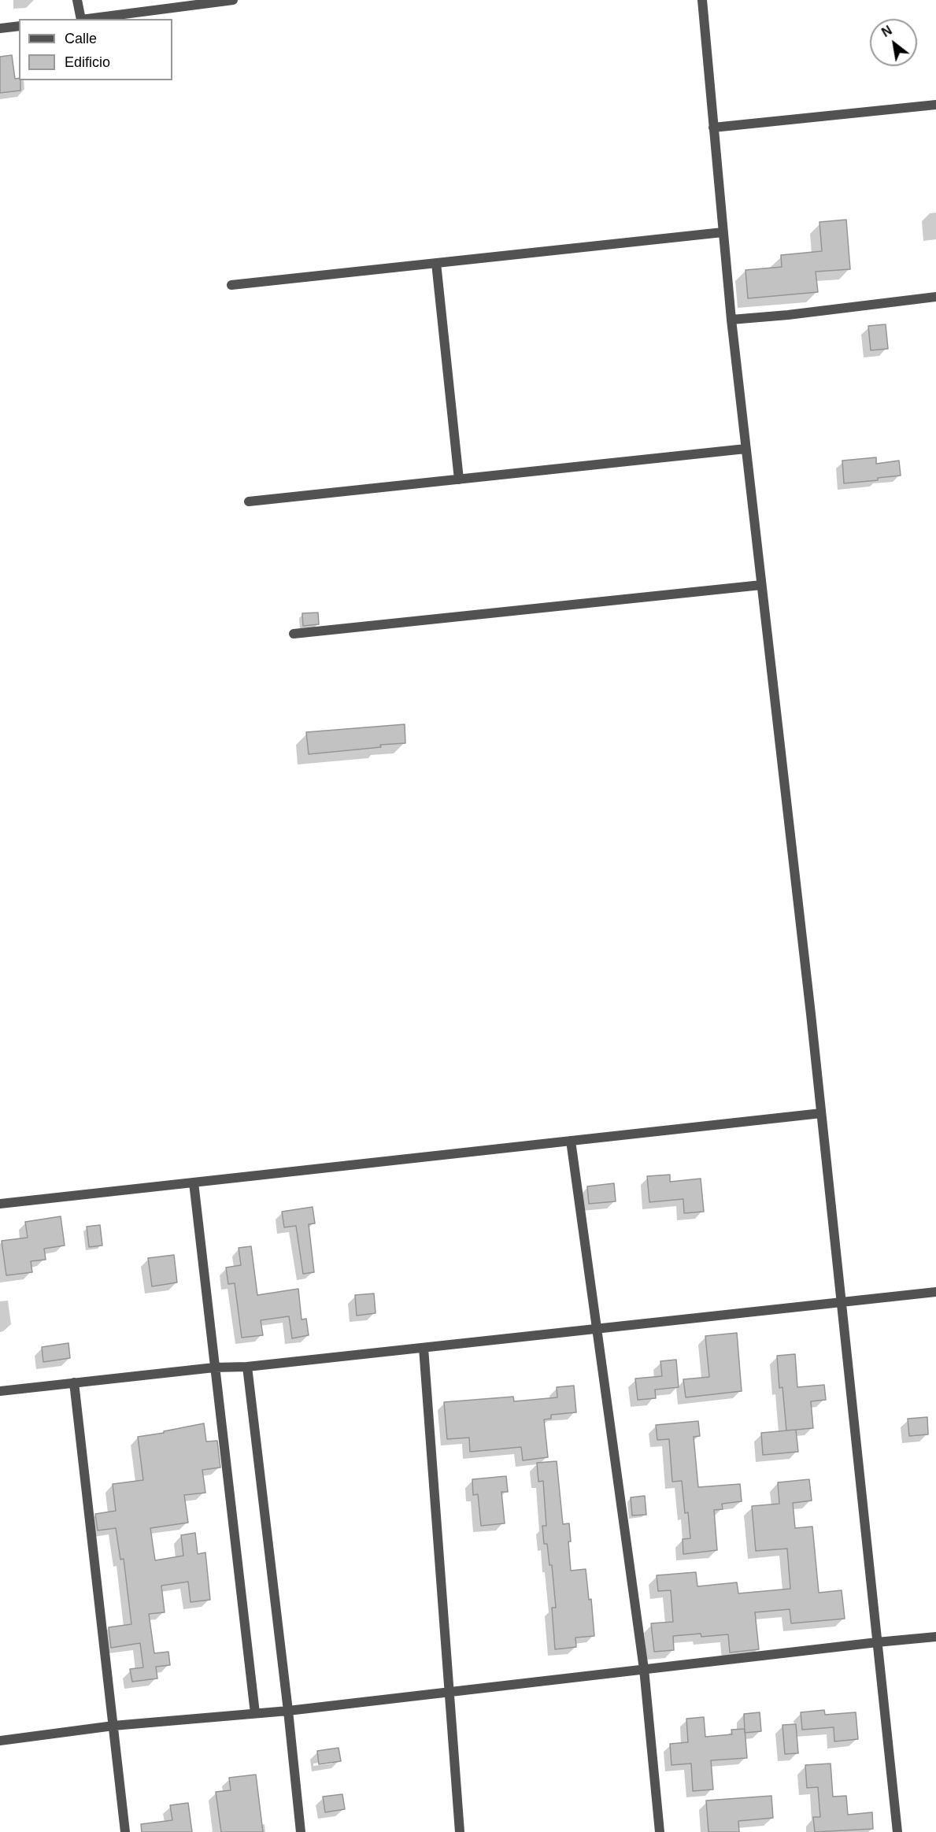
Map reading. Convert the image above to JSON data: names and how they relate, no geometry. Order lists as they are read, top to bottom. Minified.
{"legend":["Calle","Edificio"],"north":"top left"}
